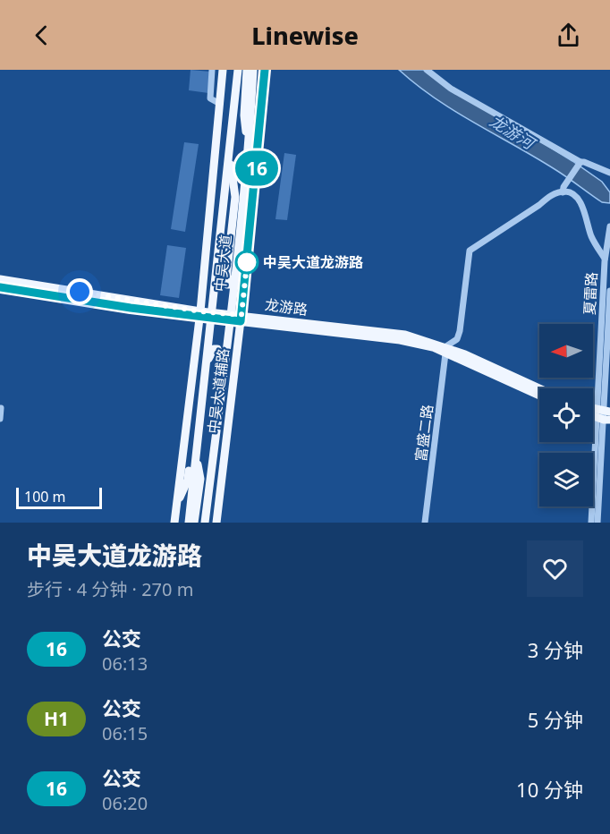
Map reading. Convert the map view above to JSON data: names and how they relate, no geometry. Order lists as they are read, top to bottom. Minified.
{"streets":{"main road":["中吴大道","龙游路","中吴大道辅路"],"street":["夏雷路","富盛二路"]},"crossings":[["中吴大道","龙游路"],["龙游路","中吴大道辅路"],["龙游路","富盛二路"]],"water":["龙游河"],"places":["中吴大道龙游路"],"lines":["bus line 16"],"scale_bar":"100 m","north":"left","page":{"header":"Linewise","on_map":"16","scale":"100 m","heading":["中吴大道龙游路","步行 · 4 分钟 · 270 m"],"list":[{"mark":"16","name":"公交","note":"06:13","value":"3 分钟"},{"mark":"H1","name":"公交","note":"06:15","value":"5 分钟"},{"mark":"16","name":"公交","note":"06:20","value":"10 分钟"}]}}
